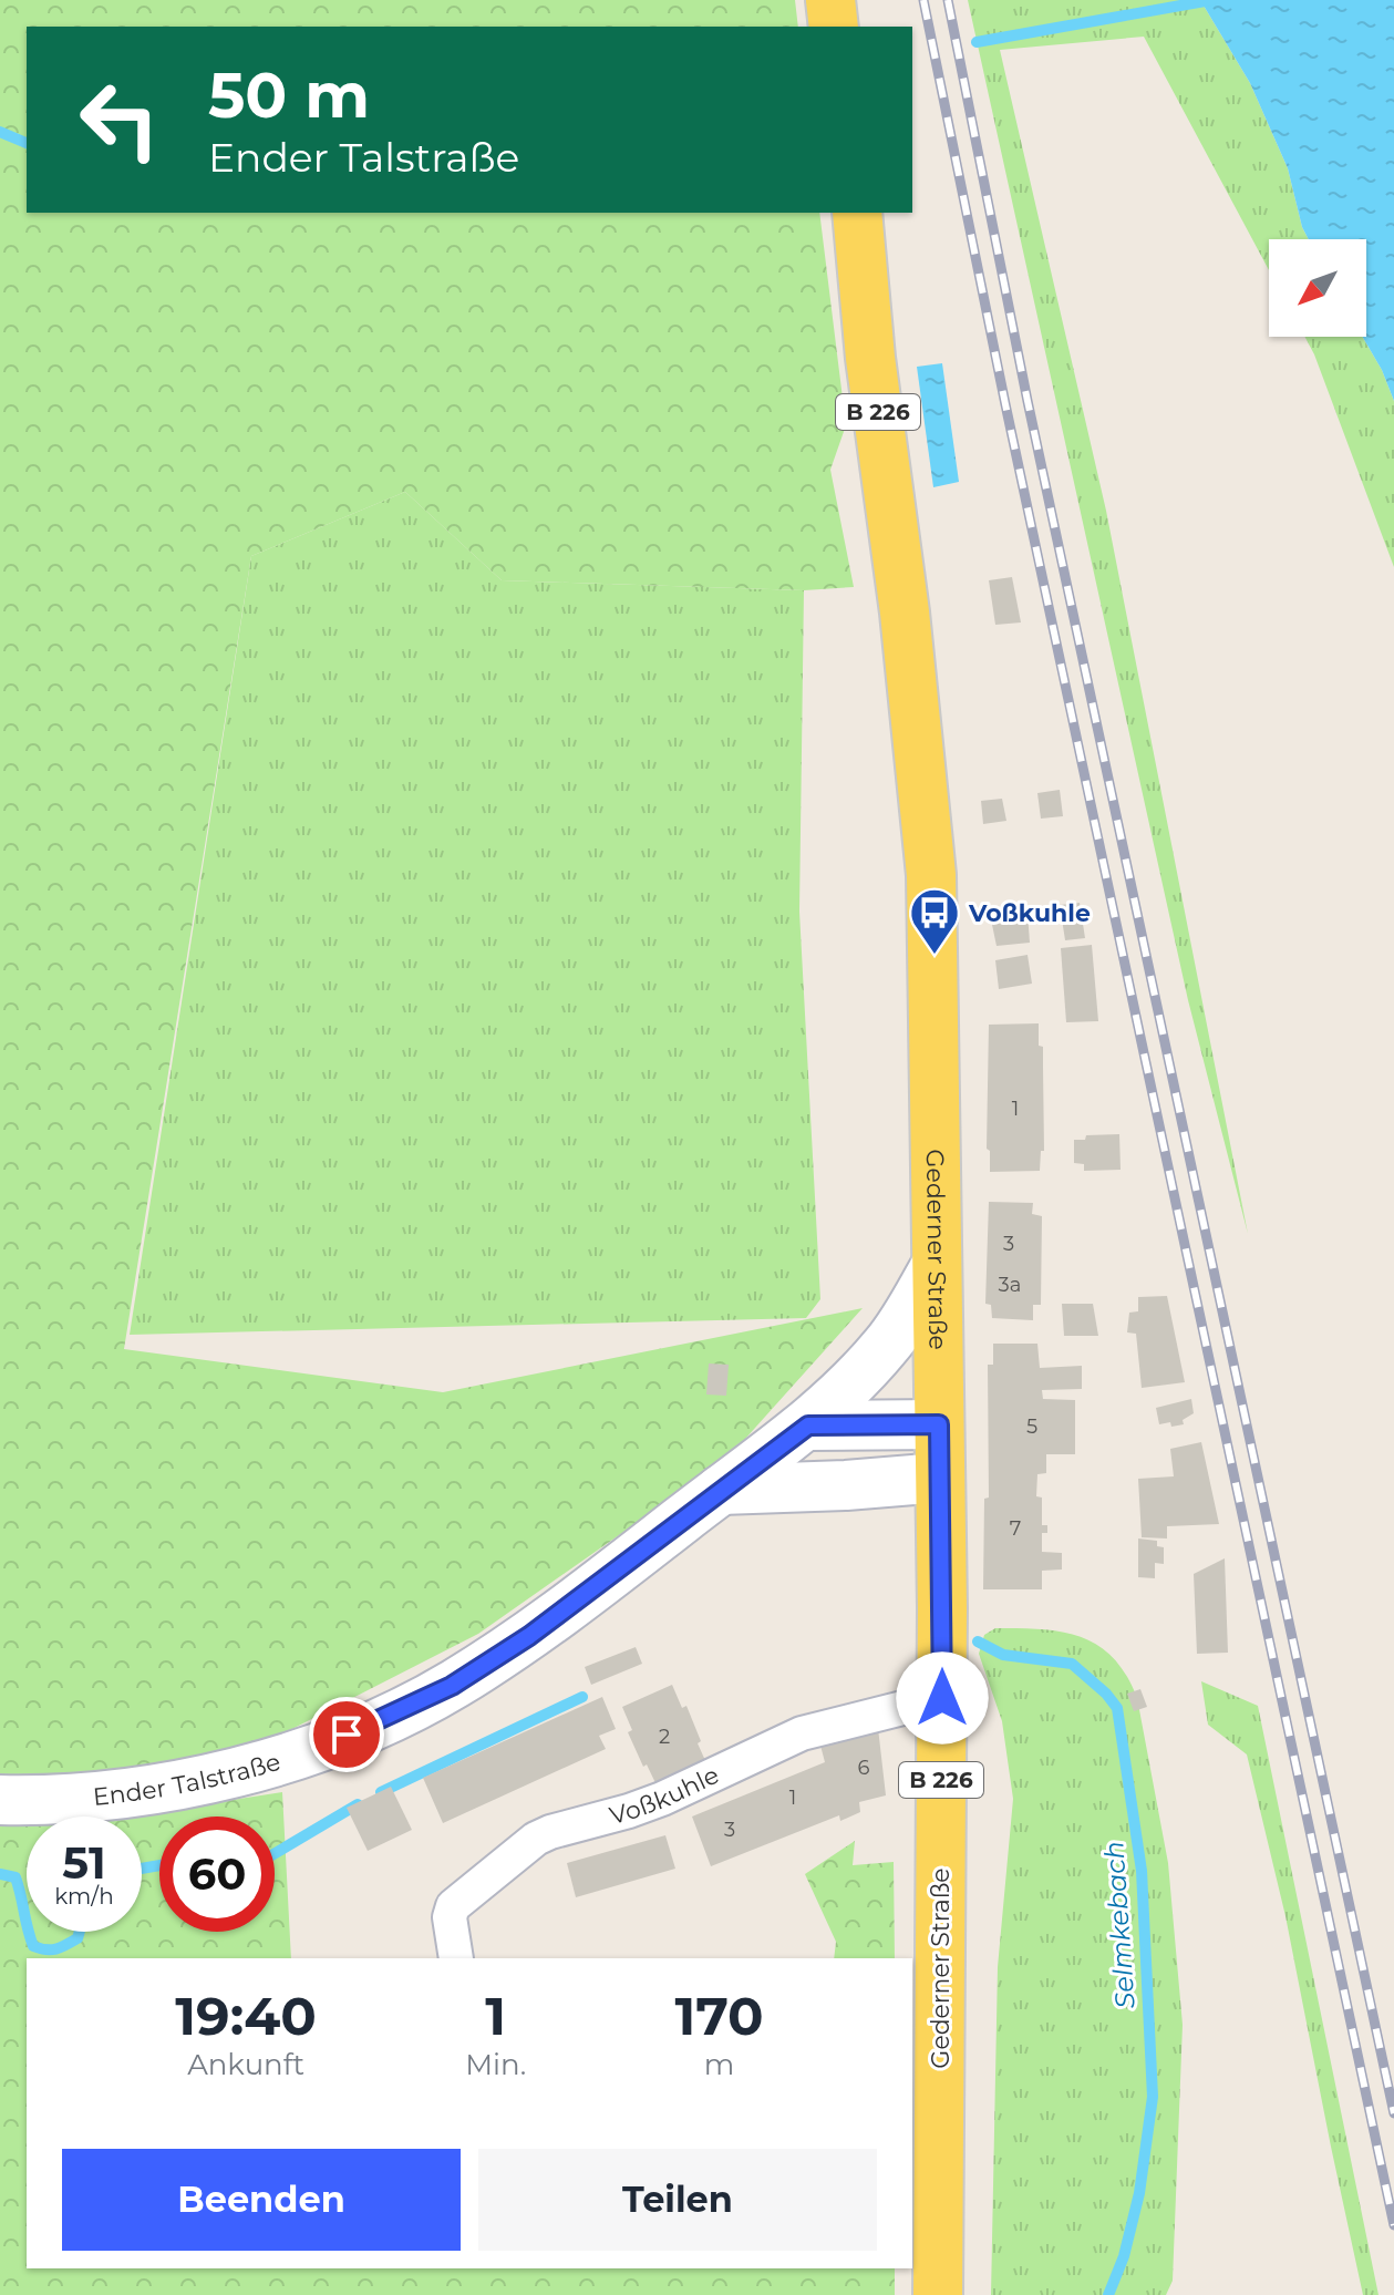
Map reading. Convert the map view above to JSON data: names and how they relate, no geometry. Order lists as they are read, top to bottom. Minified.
{"streets":{"main road":["B 226","Gederner Straße","Ender Talstraße"],"street":["Voßkuhle"]},"crossings":[["Gederner Straße","Ender Talstraße"],["Gederner Straße","Voßkuhle"]],"water":["Selmkebach"],"places":{"bus stop":["Voßkuhle"]},"house_numbers":["1","3","3a","5","7","2","6","1","3"],"north":"bottom left","page":{"turn":["50 m","Ender Talstraße"],"speed":"51 km/h","limit":"60","eta":["19:40","Ankunft","1","Min.","170","m"],"buttons":["Beenden","Teilen"]}}
